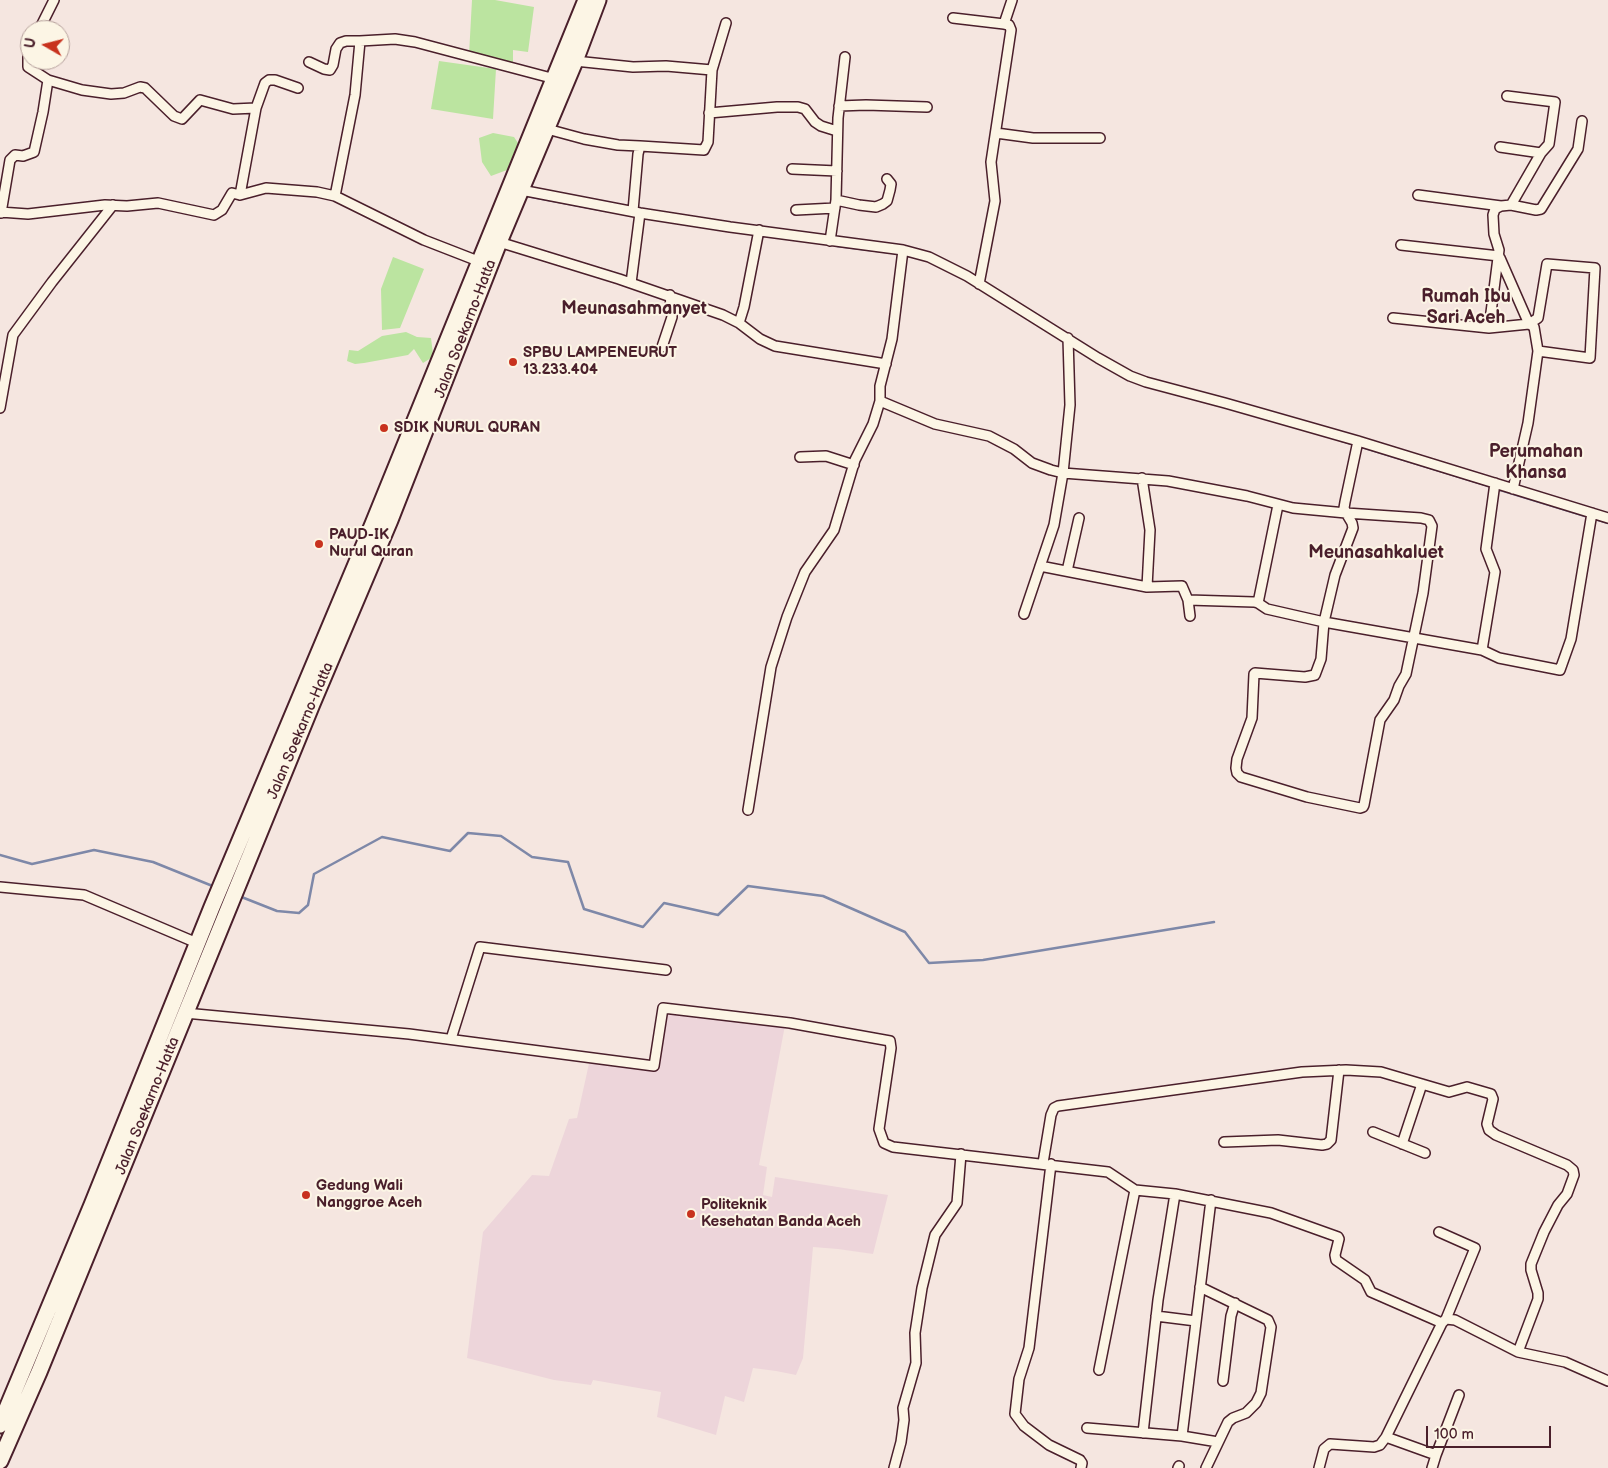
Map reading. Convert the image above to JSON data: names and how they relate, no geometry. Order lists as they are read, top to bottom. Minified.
{"streets":{"highway":["Jalan Soekarno-Hatta"]},"districts":["Rumah Ibu Sari Aceh","Meunasahmanyet","Perumahan Khansa","Meunasahkaluet"],"places":["SPBU LAMPENEURUT 13.233.404","SDIK NURUL QURAN","PAUD-IK Nurul Quran","Gedung Wali Nanggroe Aceh","Politeknik Kesehatan Banda Aceh"],"scale_bar":"100 m","north":"left"}
